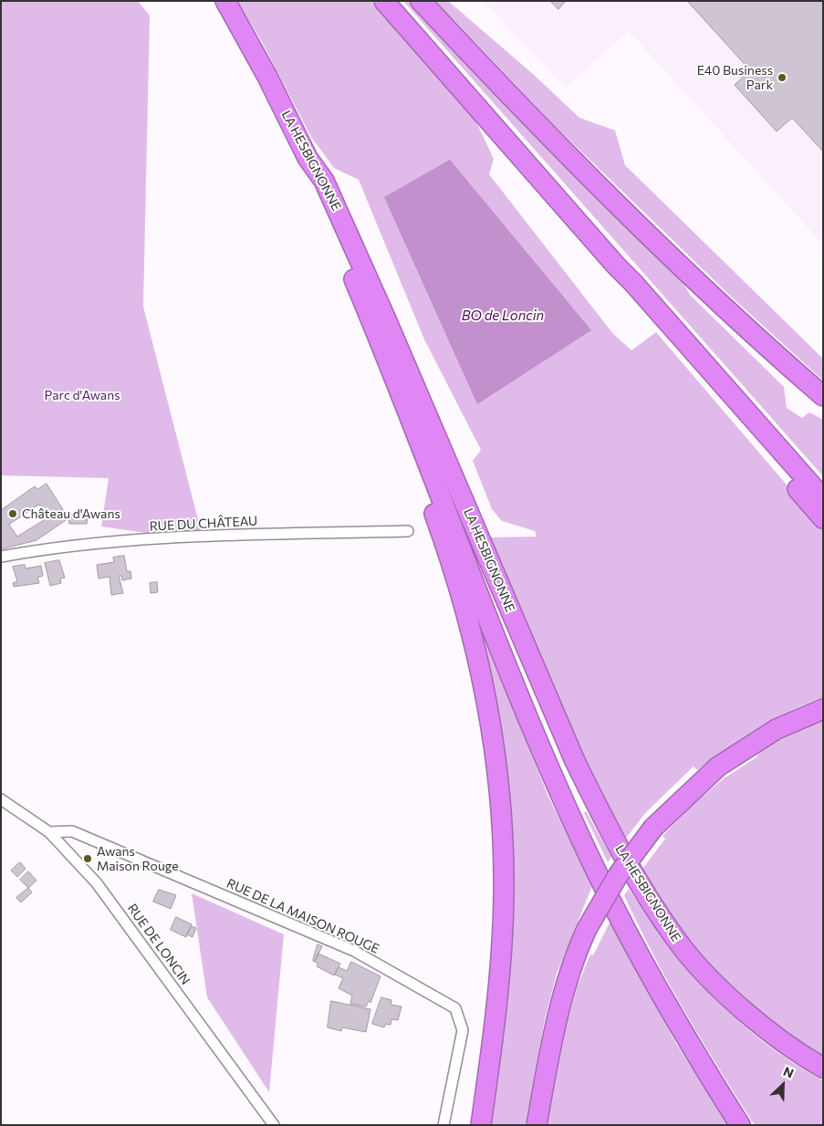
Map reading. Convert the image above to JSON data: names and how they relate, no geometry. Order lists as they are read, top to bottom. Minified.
{"streets":{"highway":["LA HESBIGNONNE"],"street":["RUE DU CHÂTEAU","RUE DE LA MAISON ROUGE","RUE DE LONCIN"]},"crossings":[["RUE DE LA MAISON ROUGE","RUE DE LONCIN"]],"water":["BO de Loncin"],"parks":["Parc d'Awans"],"places":["E40 Business Park","Château d'Awans","Awans Maison Rouge"],"north":"top right"}
